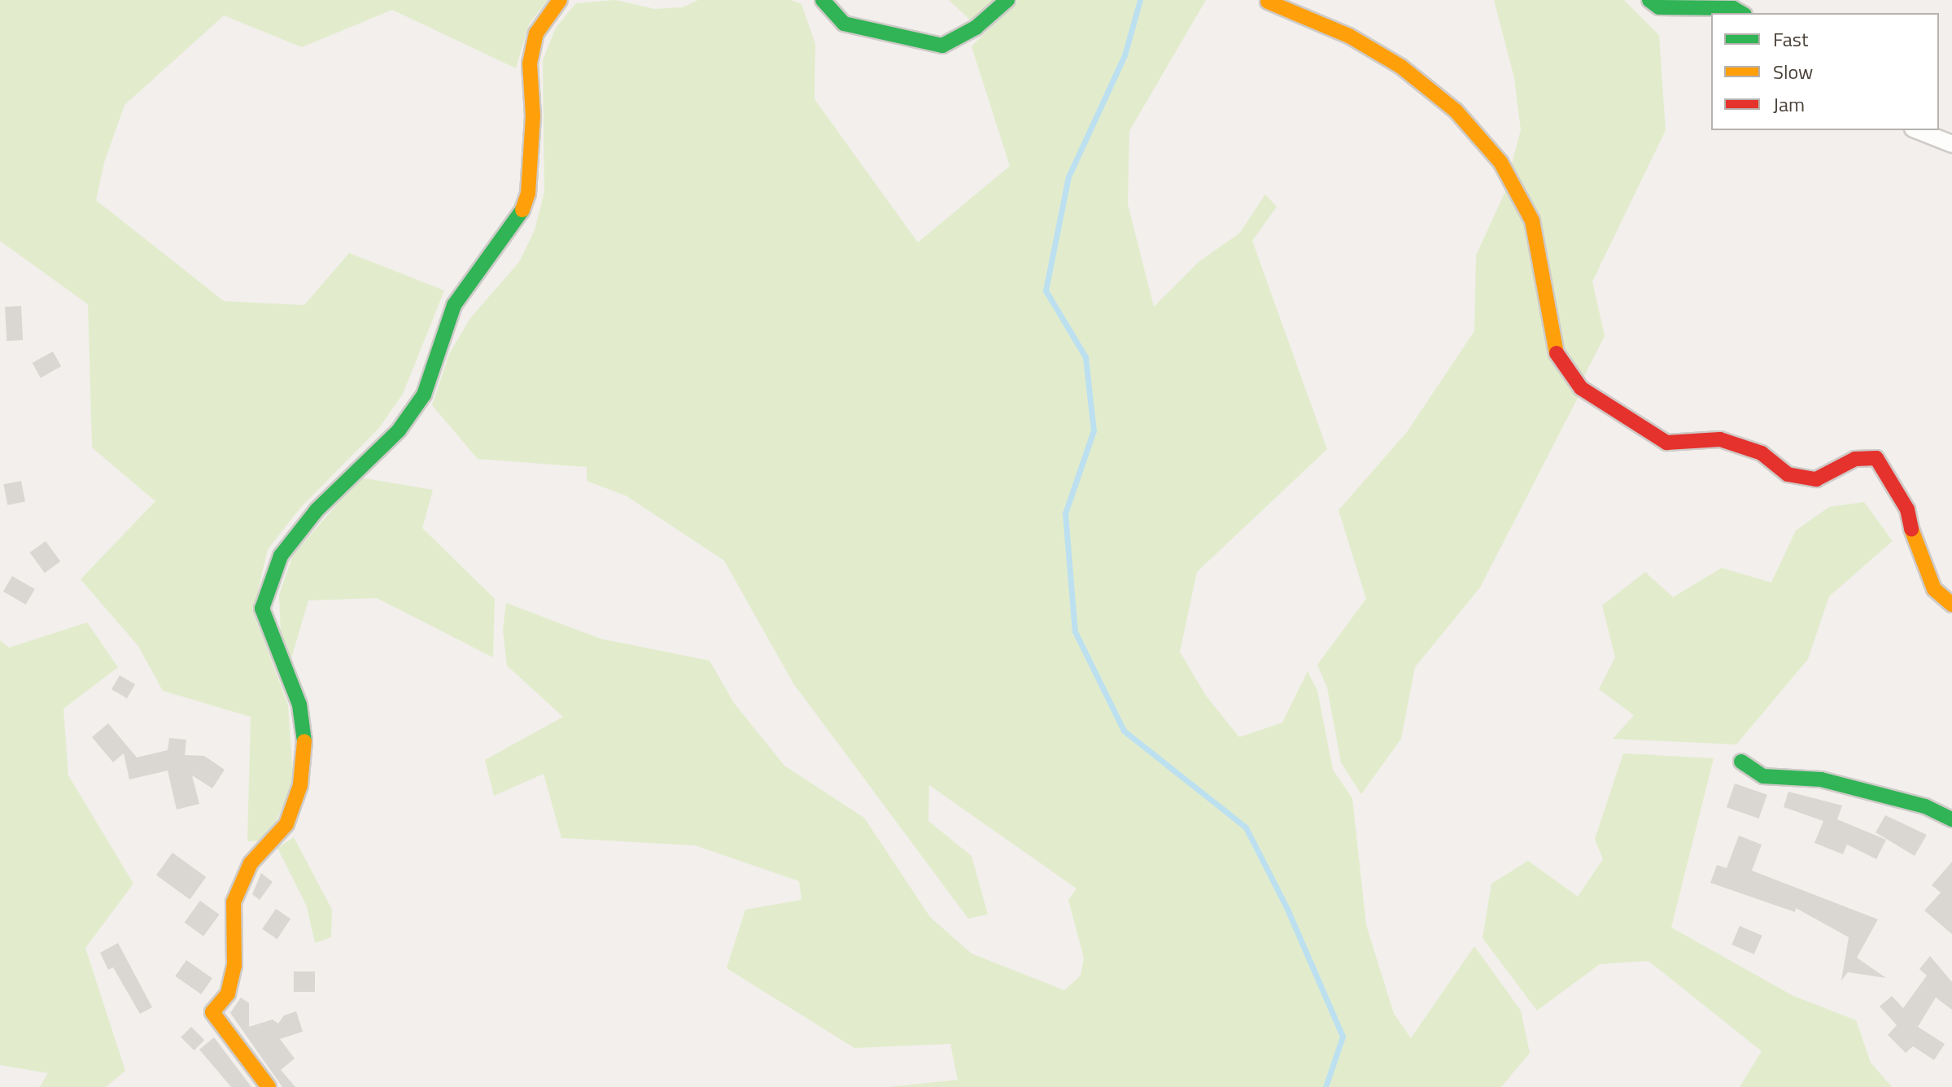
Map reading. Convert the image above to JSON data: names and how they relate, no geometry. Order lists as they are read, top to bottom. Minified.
{"legend":["Fast","Slow","Jam"]}
